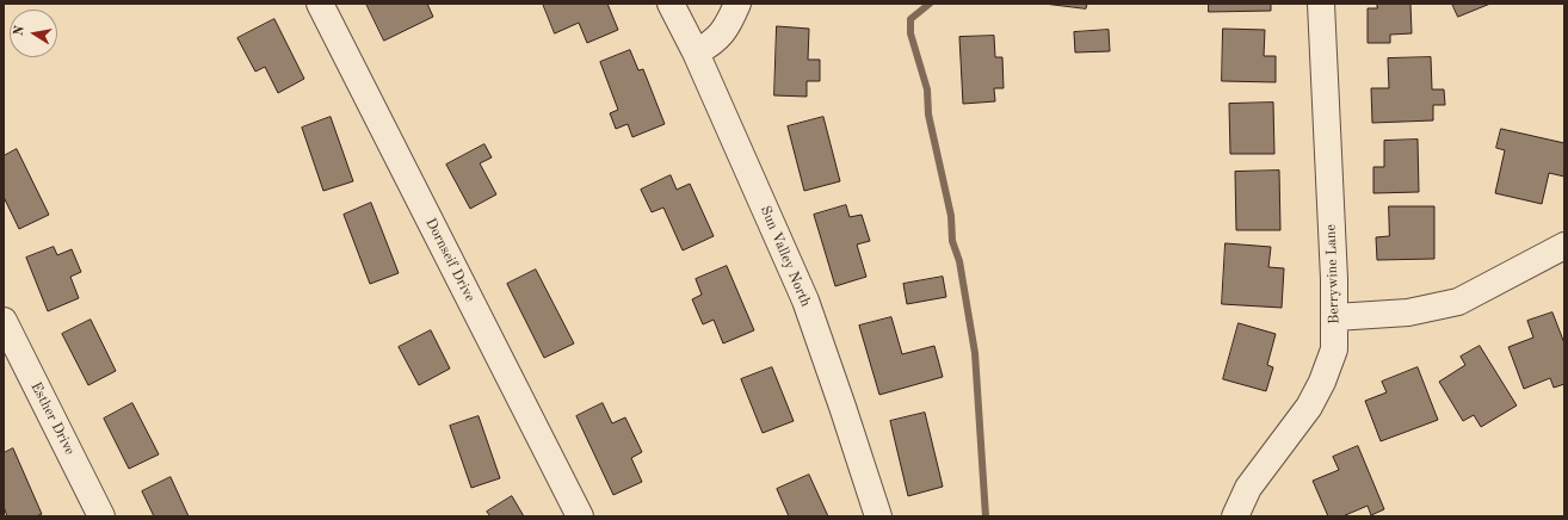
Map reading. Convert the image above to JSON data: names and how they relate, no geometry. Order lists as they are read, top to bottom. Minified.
{"streets":{"street":["Sun Valley North","Dornseif Drive","Berrywine Lane","Esther Drive"]},"north":"left"}
